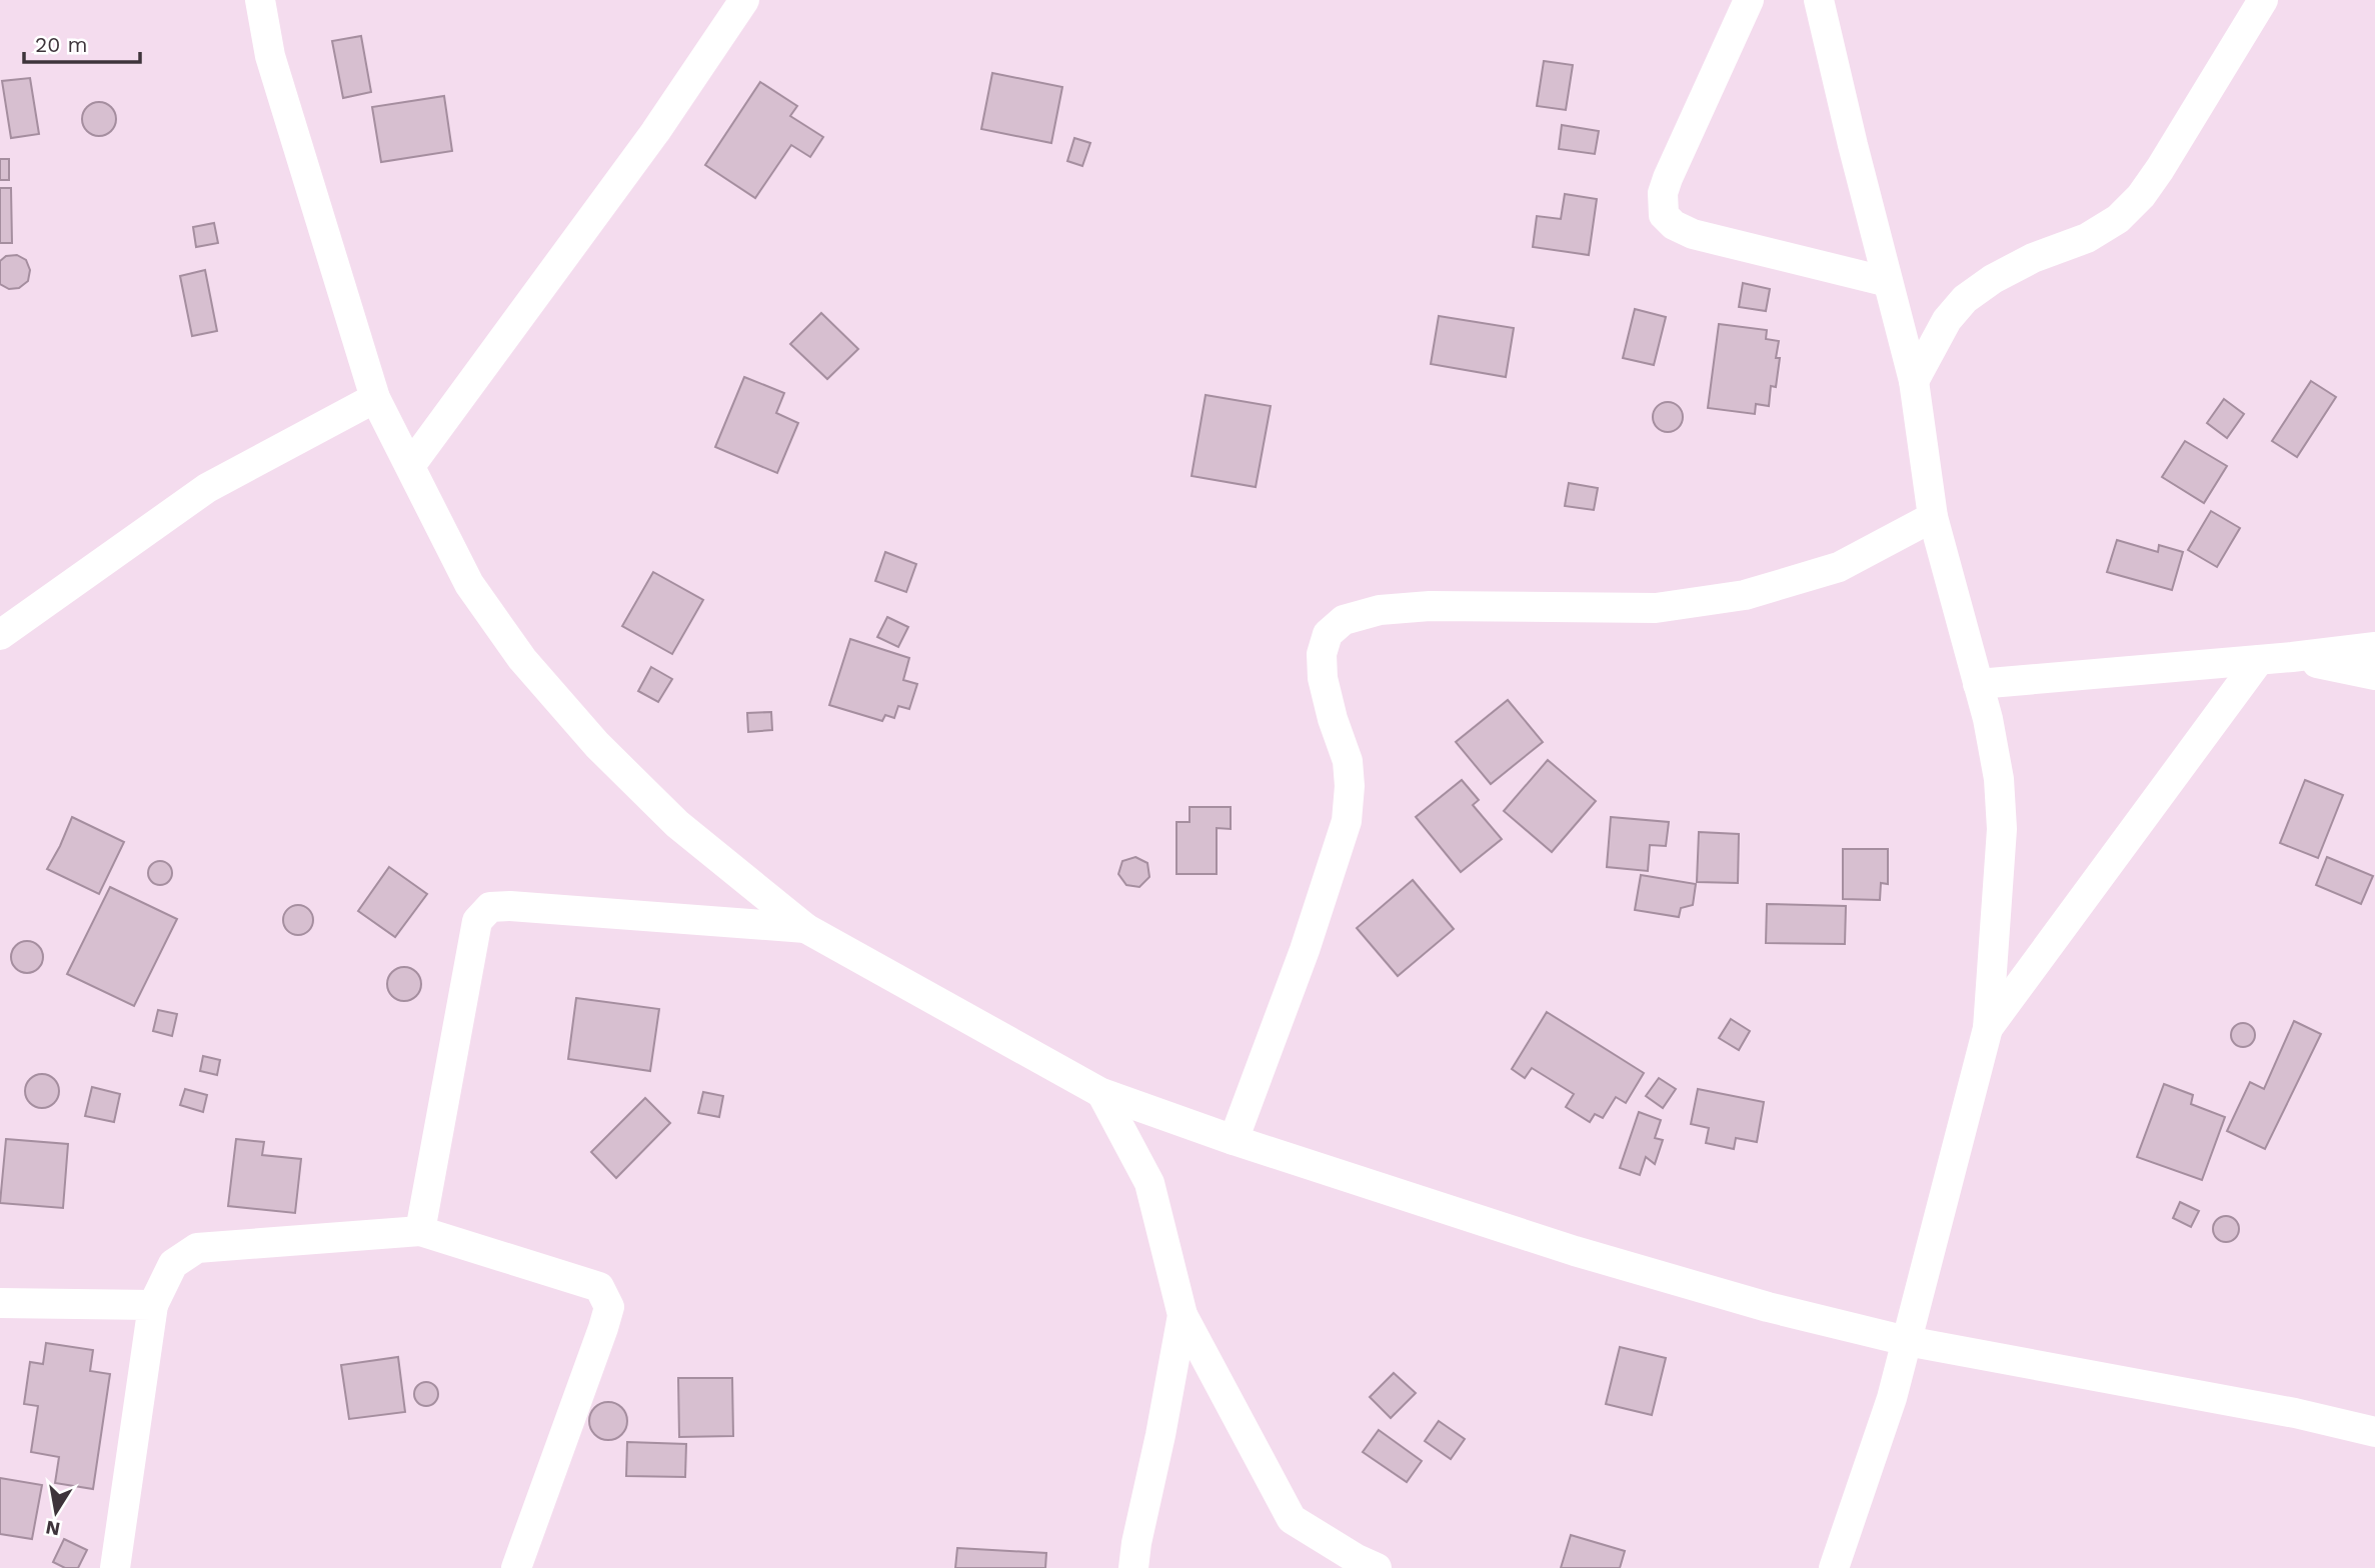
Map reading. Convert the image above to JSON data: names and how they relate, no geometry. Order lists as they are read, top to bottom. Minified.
{"scale_bar":"20 m","north":"bottom"}
